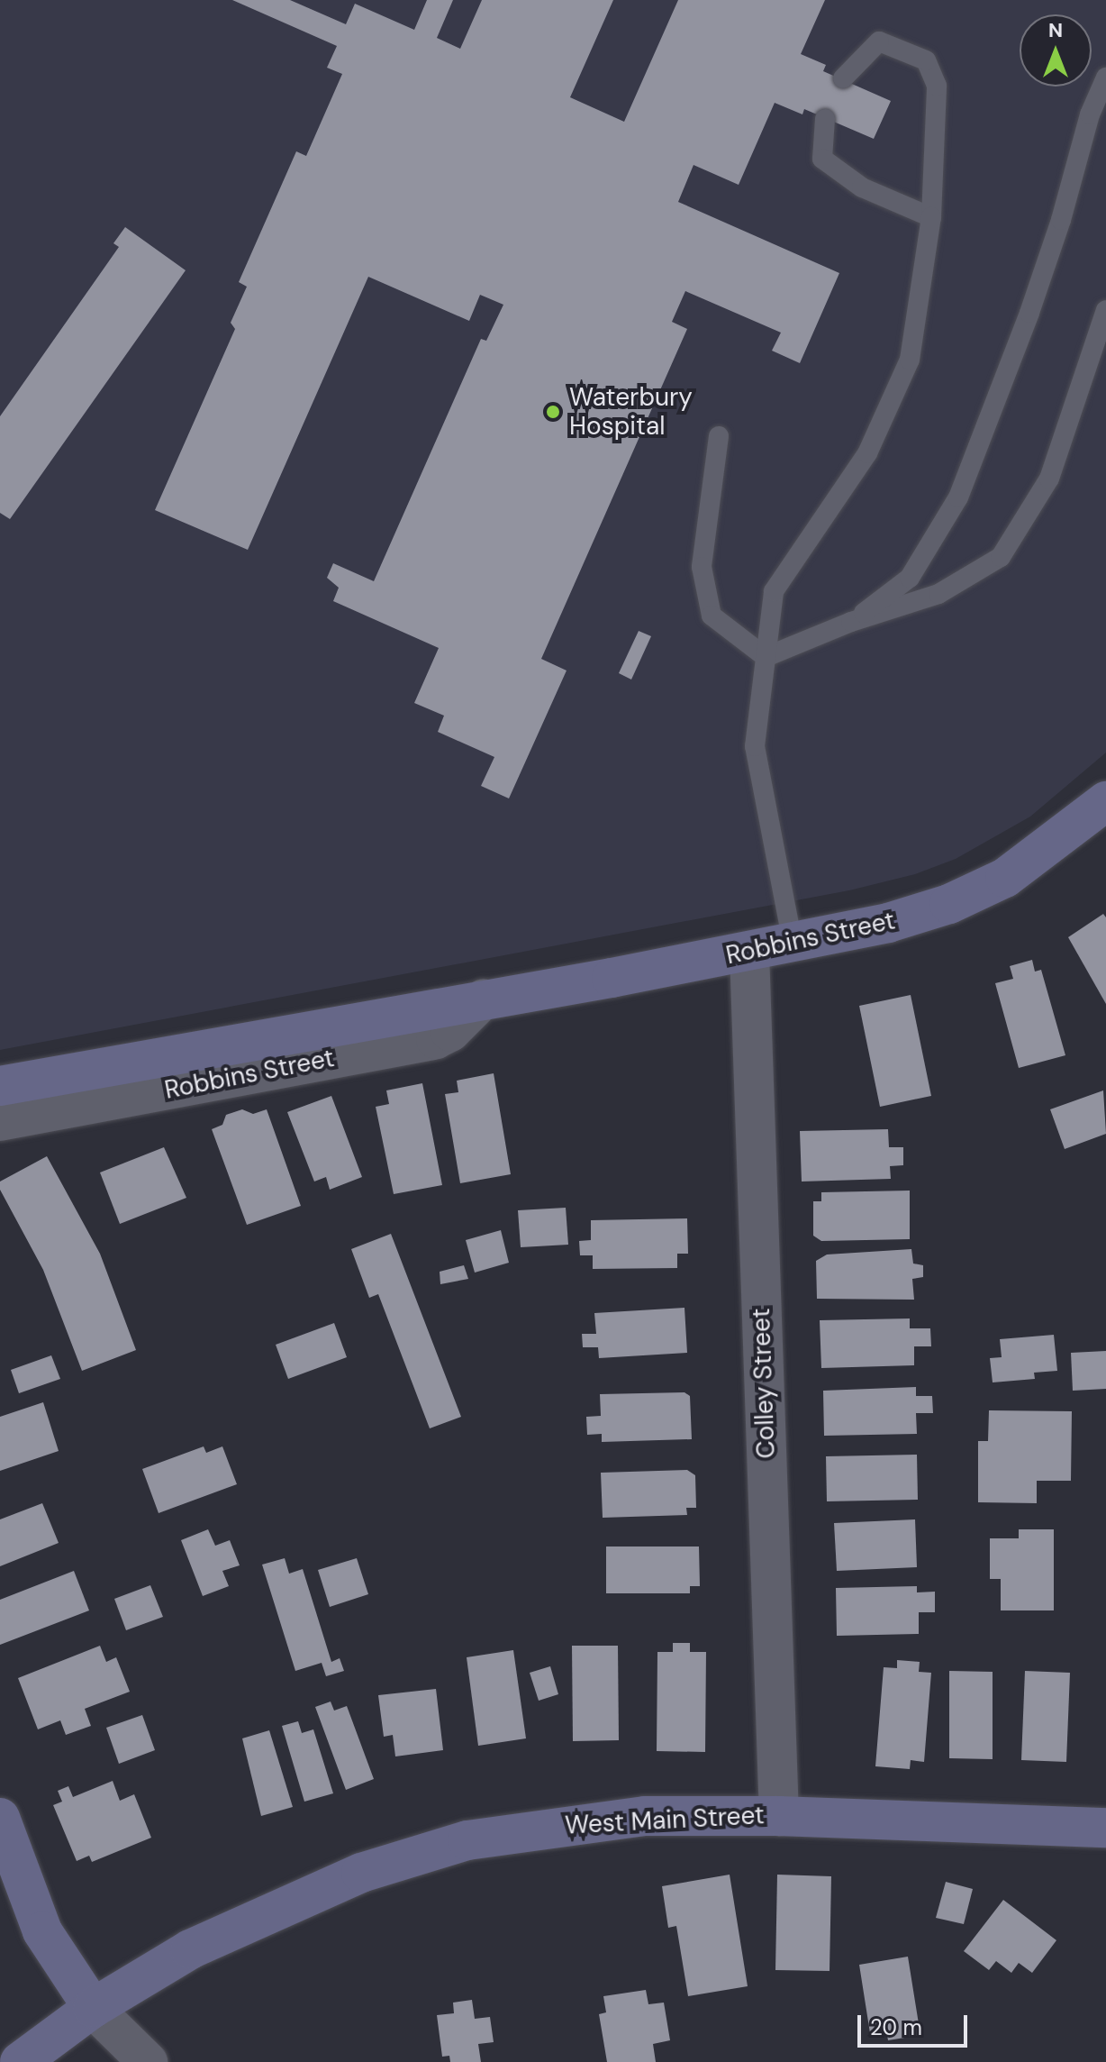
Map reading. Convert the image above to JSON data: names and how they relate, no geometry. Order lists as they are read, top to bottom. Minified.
{"streets":{"main road":["Robbins Street","West Main Street"],"street":["Colley Street"]},"crossings":[["Robbins Street","Colley Street"],["Colley Street","West Main Street"]],"places":["Waterbury Hospital"],"scale_bar":"20 m","north":"top"}
